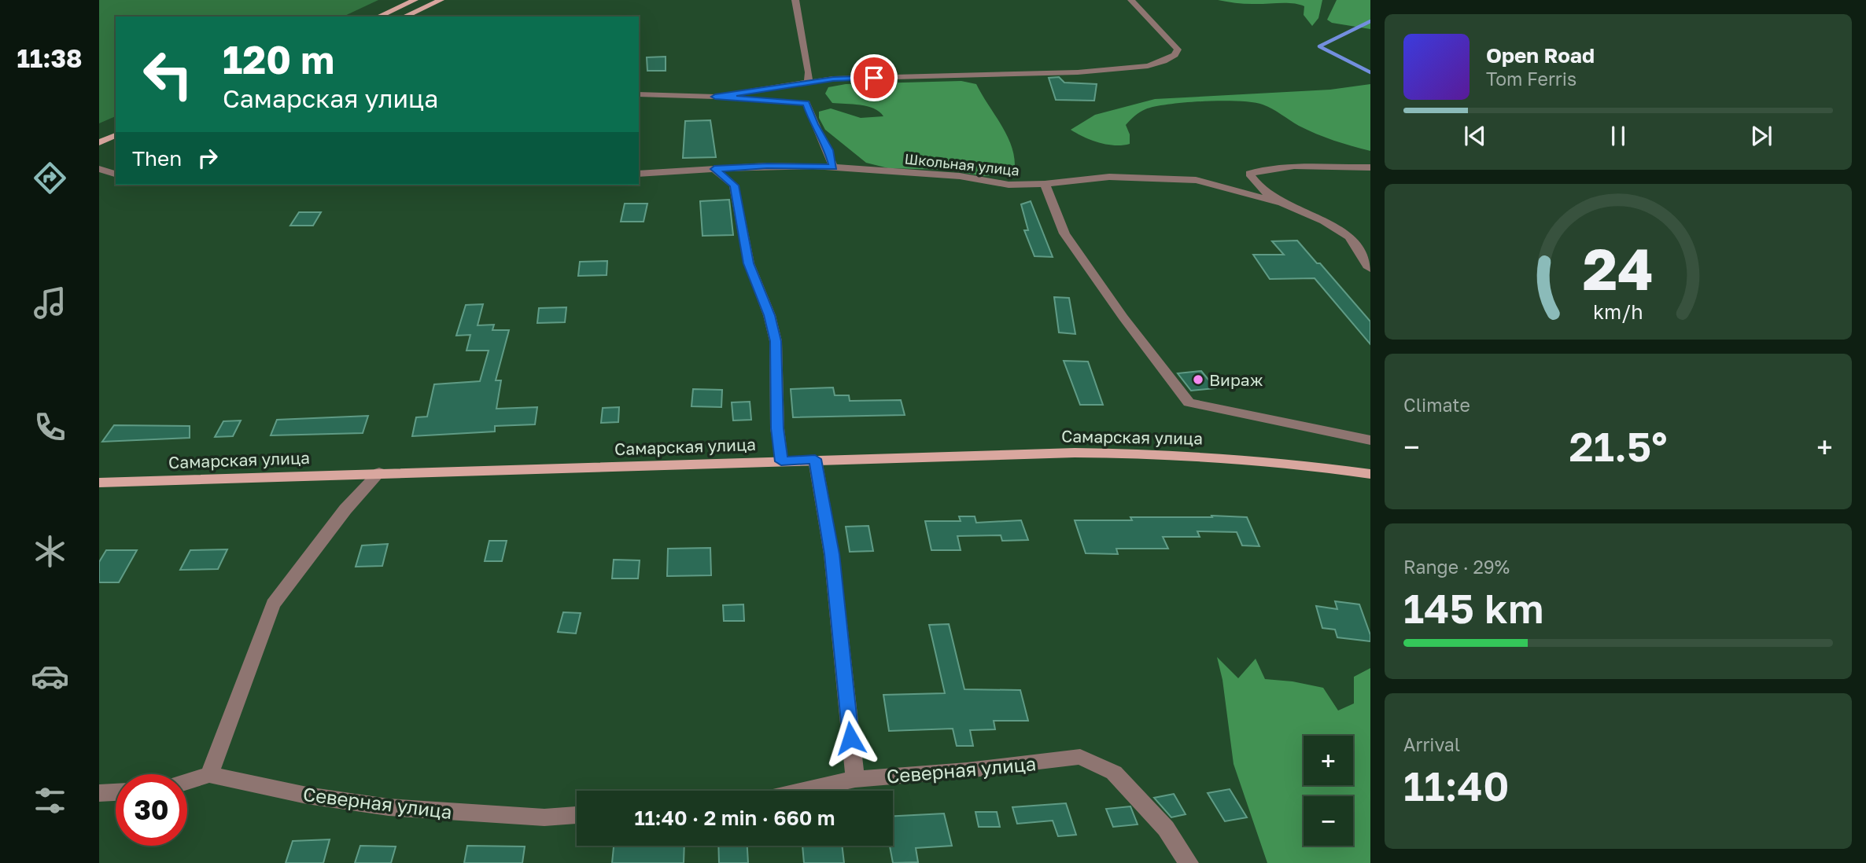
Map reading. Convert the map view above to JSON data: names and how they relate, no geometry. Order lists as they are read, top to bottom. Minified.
{"streets":{"main road":["Самарская улица"],"street":["Школьная улица","Северная улица"]},"places":["Вираж"],"page":{"tabs":"11:38","turn":["120 m","Самарская улица"],"song":["Open Road","Tom Ferris"],"then":"Then","tile":["Climate",["Range · 29%","145 km"],["Arrival","11:40"]],"heat":["−","21.5°","+"],"map_buttons":["+","−"],"limit":"30","trip":"11:40 · 2 min · 660 m","gauge":["24","km/h"]}}
